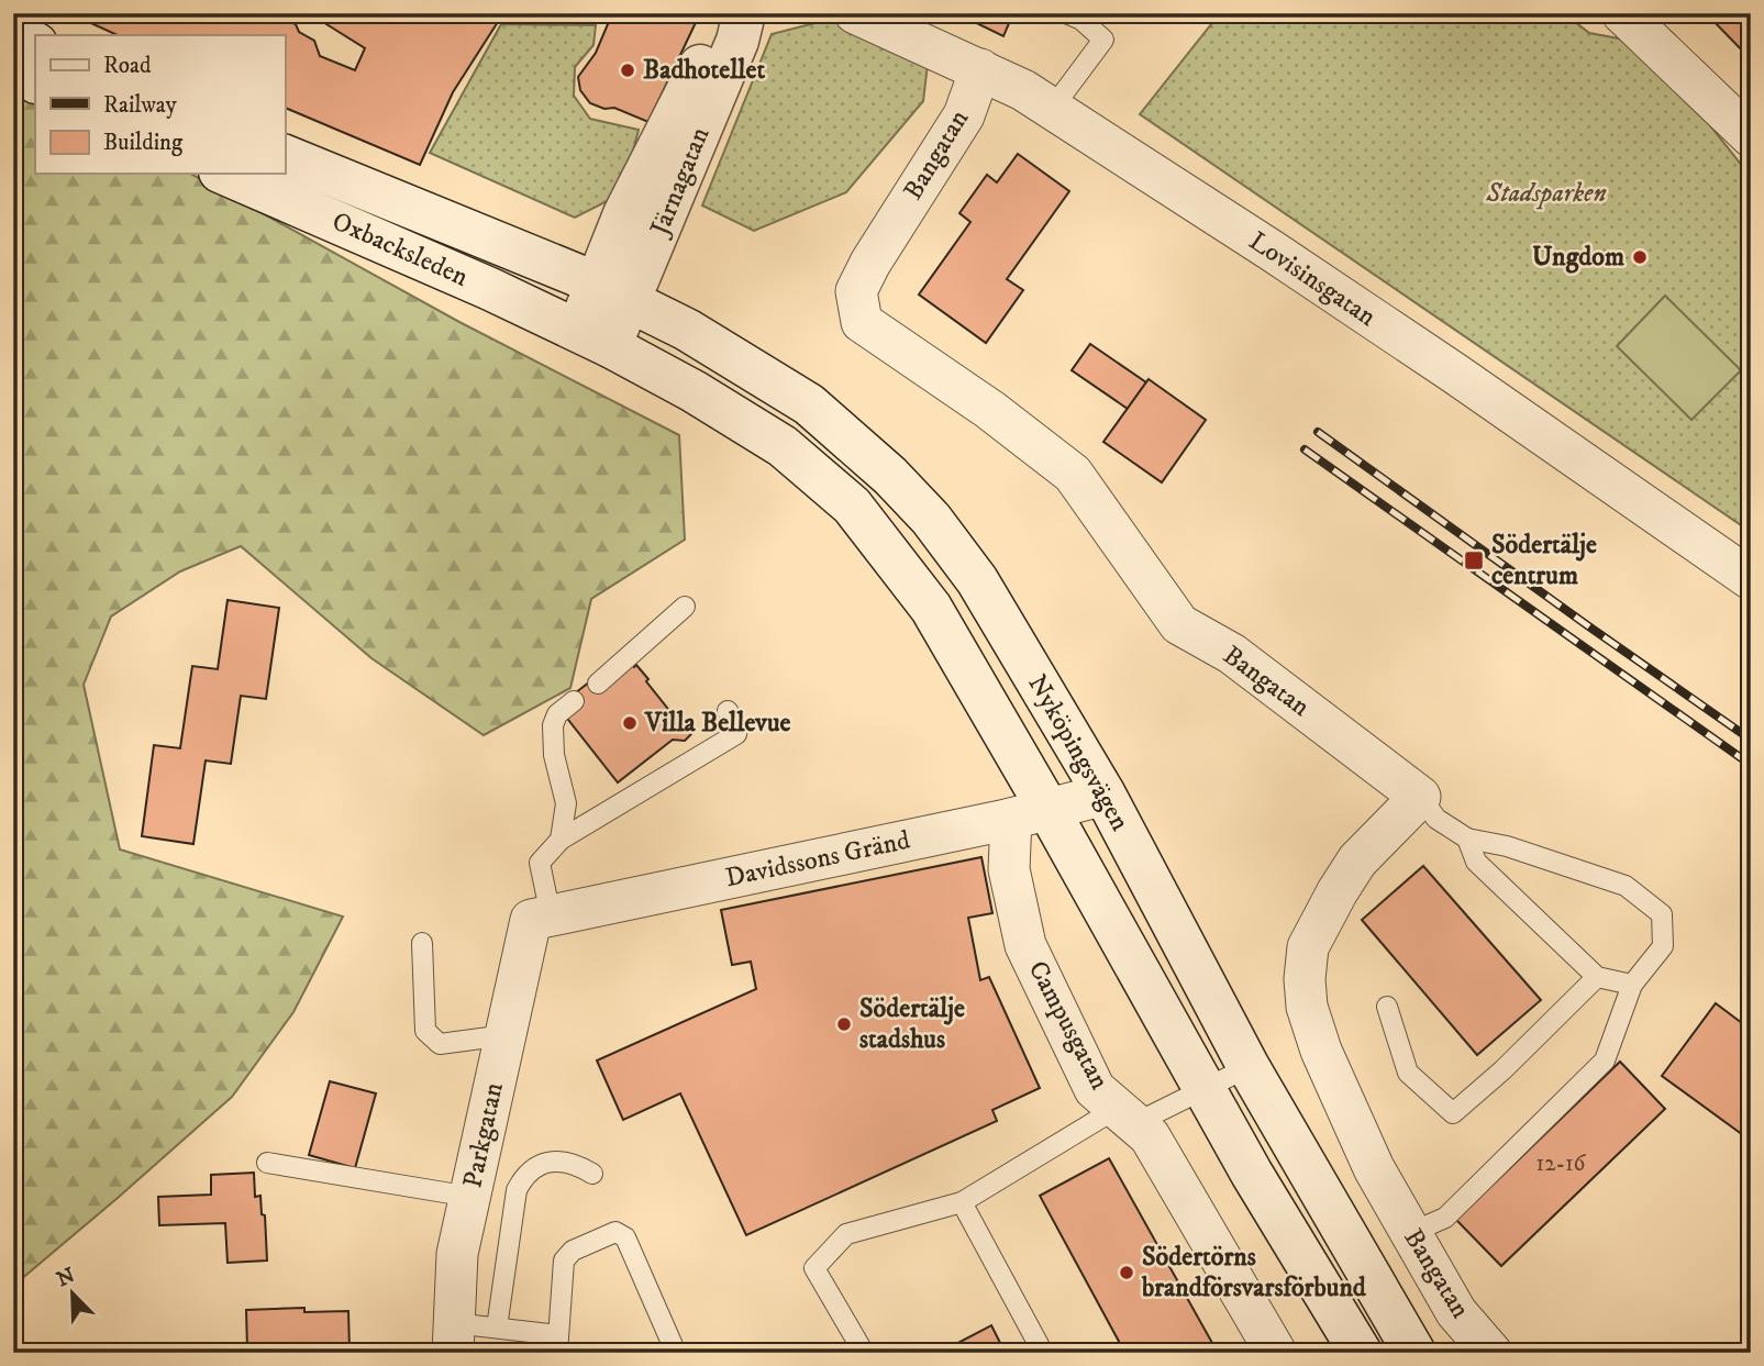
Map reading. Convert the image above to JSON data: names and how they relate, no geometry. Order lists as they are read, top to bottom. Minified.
{"streets":{"main road":["Järnagatan","Oxbacksleden","Nyköpingsvägen"],"street":["Bangatan","Lovisinsgatan","Davidssons Gränd","Campusgatan","Parkgatan"]},"crossings":[["Bangatan","Lovisinsgatan"],["Järnagatan","Oxbacksleden"],["Järnagatan","Nyköpingsvägen"],["Oxbacksleden","Nyköpingsvägen"],["Nyköpingsvägen","Davidssons Gränd"],["Nyköpingsvägen","Campusgatan"],["Davidssons Gränd","Campusgatan"],["Davidssons Gränd","Parkgatan"]],"parks":["Stadsparken"],"places":{"other":["Badhotellet","Ungdom","Villa Bellevue","Södertälje stadshus","Södertörns brandförsvarsförbund"],"transit":["Södertälje centrum"]},"house_numbers":["12-16"],"legend":["Road","Railway","Building"],"north":"top left"}
